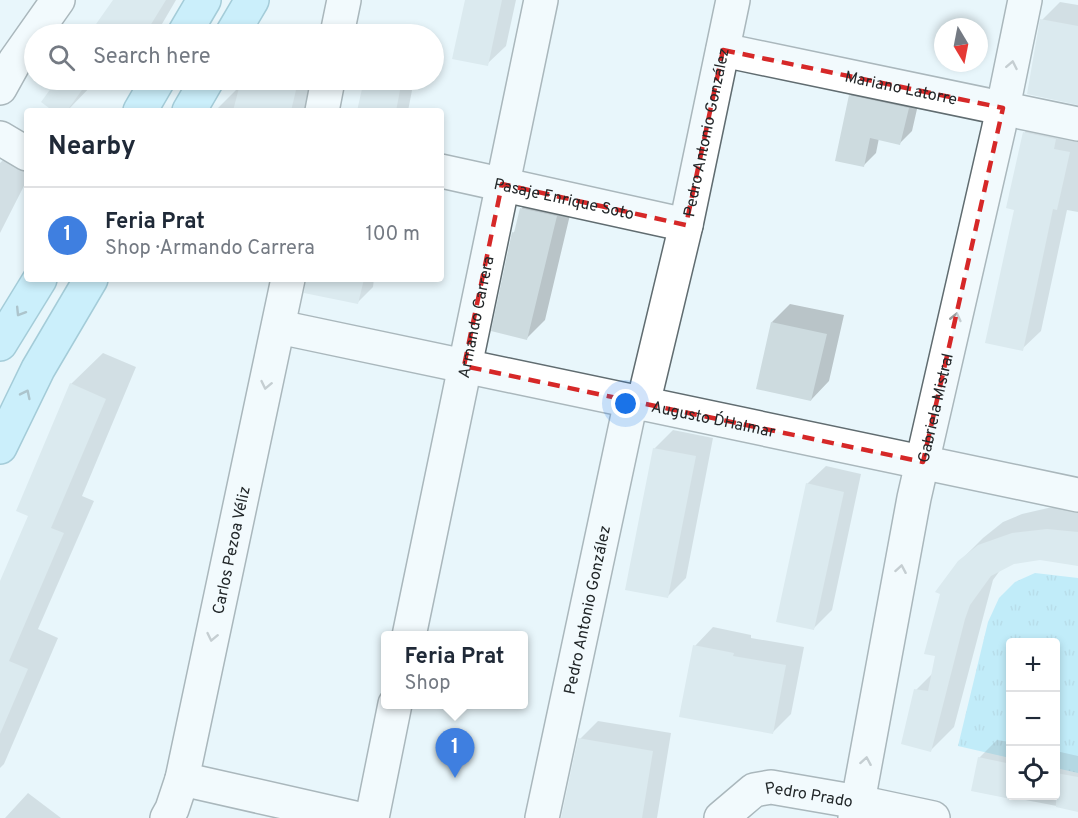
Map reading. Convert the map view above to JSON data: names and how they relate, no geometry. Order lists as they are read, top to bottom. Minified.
{"streets":{"street":["Mariano Latorre","Pedro Antonio González","Pasaje Enrique Soto","Armando Carrera","Gabriela Mistral","Augusto D´Halmar","Carlos Pezoa Véliz","Pedro Prado"]},"crossings":[["Mariano Latorre","Pedro Antonio González"],["Mariano Latorre","Gabriela Mistral"],["Pedro Antonio González","Pasaje Enrique Soto"],["Pedro Antonio González","Augusto D´Halmar"],["Pasaje Enrique Soto","Armando Carrera"],["Armando Carrera","Augusto D´Halmar"],["Gabriela Mistral","Augusto D´Halmar"],["Gabriela Mistral","Pedro Prado"],["Augusto D´Halmar","Carlos Pezoa Véliz"]],"one_way":["Gabriela Mistral","Carlos Pezoa Véliz"],"north":"bottom","page":{"search":"Search here","heading":"Nearby","list":[{"mark":"1","name":"Feria Prat","note":"Shop · Armando Carrera","value":"100 m"}],"popup":["Feria Prat","Shop"],"map_buttons":["+","−"],"pins":"1"}}
